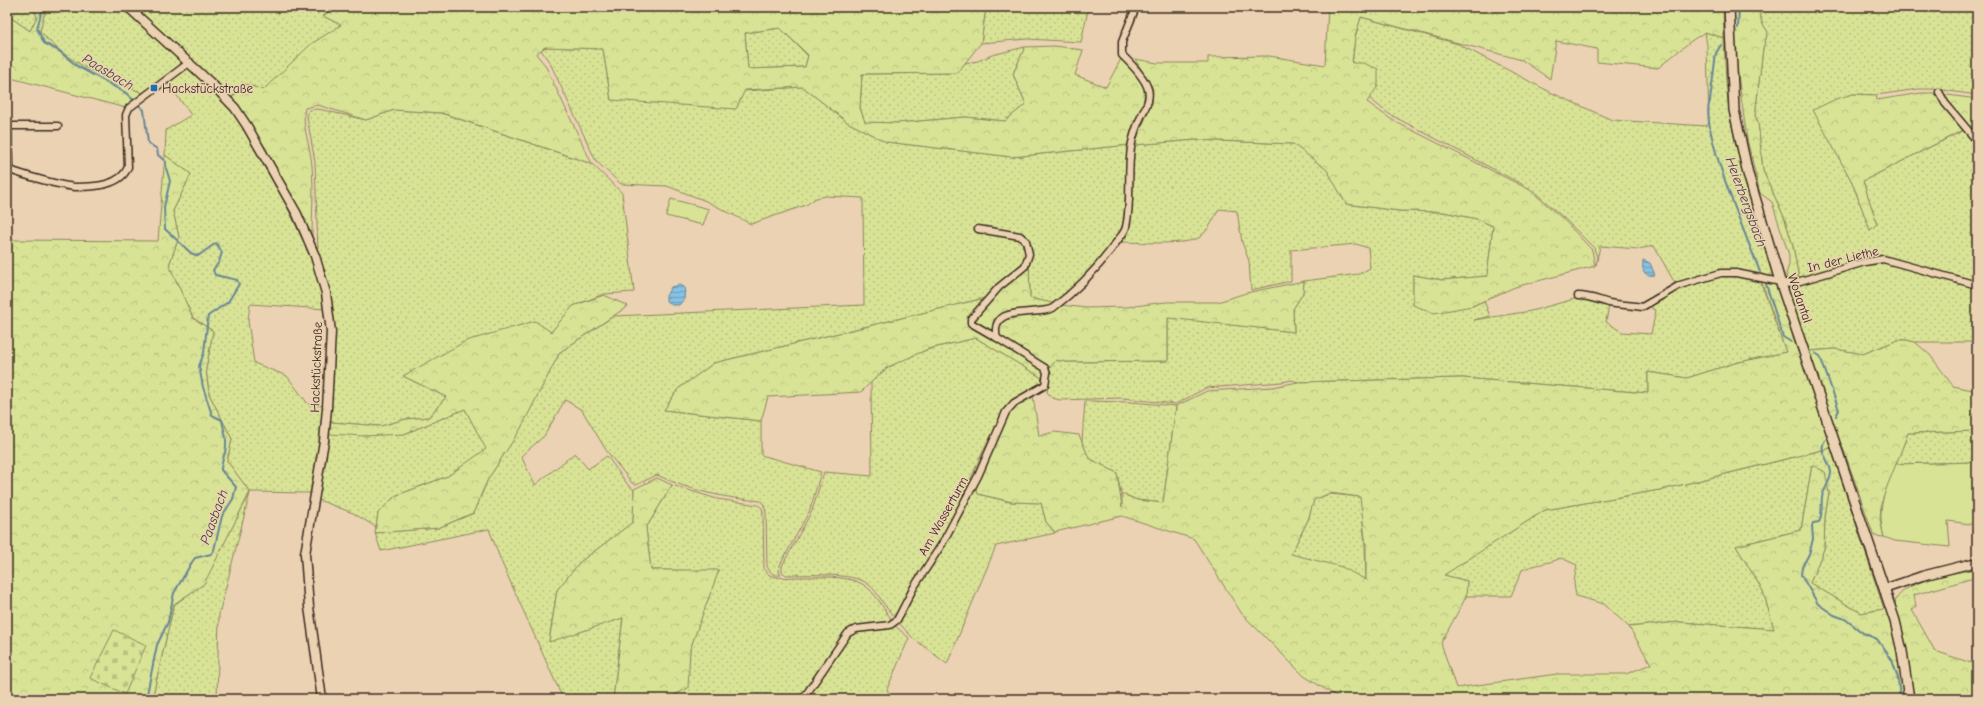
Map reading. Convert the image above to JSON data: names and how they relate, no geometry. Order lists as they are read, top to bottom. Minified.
{"streets":{"main road":["Wodantal"],"street":["In der Liethe","Hackstückstraße","Am Wasserturm"]},"crossings":[["In der Liethe","Wodantal"]],"water":["Paasbach","Heierbergsbach"],"places":{"transit":["Hackstückstraße"]}}
